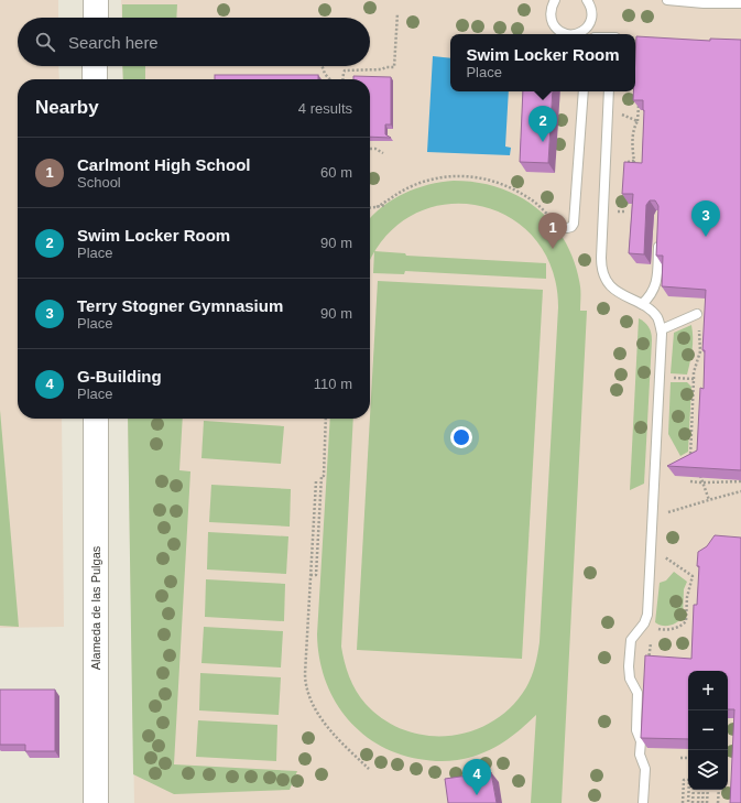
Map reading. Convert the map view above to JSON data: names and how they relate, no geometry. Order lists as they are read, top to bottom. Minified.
{"streets":{"main road":["Alameda de las Pulgas"]},"page":{"search":"Search here","popup":["Swim Locker Room","Place"],"heading":["Nearby","4 results"],"pins":["2","3","1","4"],"list":[{"mark":"1","name":"Carlmont High School","note":"School","value":"60 m"},{"mark":"2","name":"Swim Locker Room","note":"Place","value":"90 m"},{"mark":"3","name":"Terry Stogner Gymnasium","note":"Place","value":"90 m"},{"mark":"4","name":"G-Building","note":"Place","value":"110 m"}],"map_buttons":["+","−"]}}
